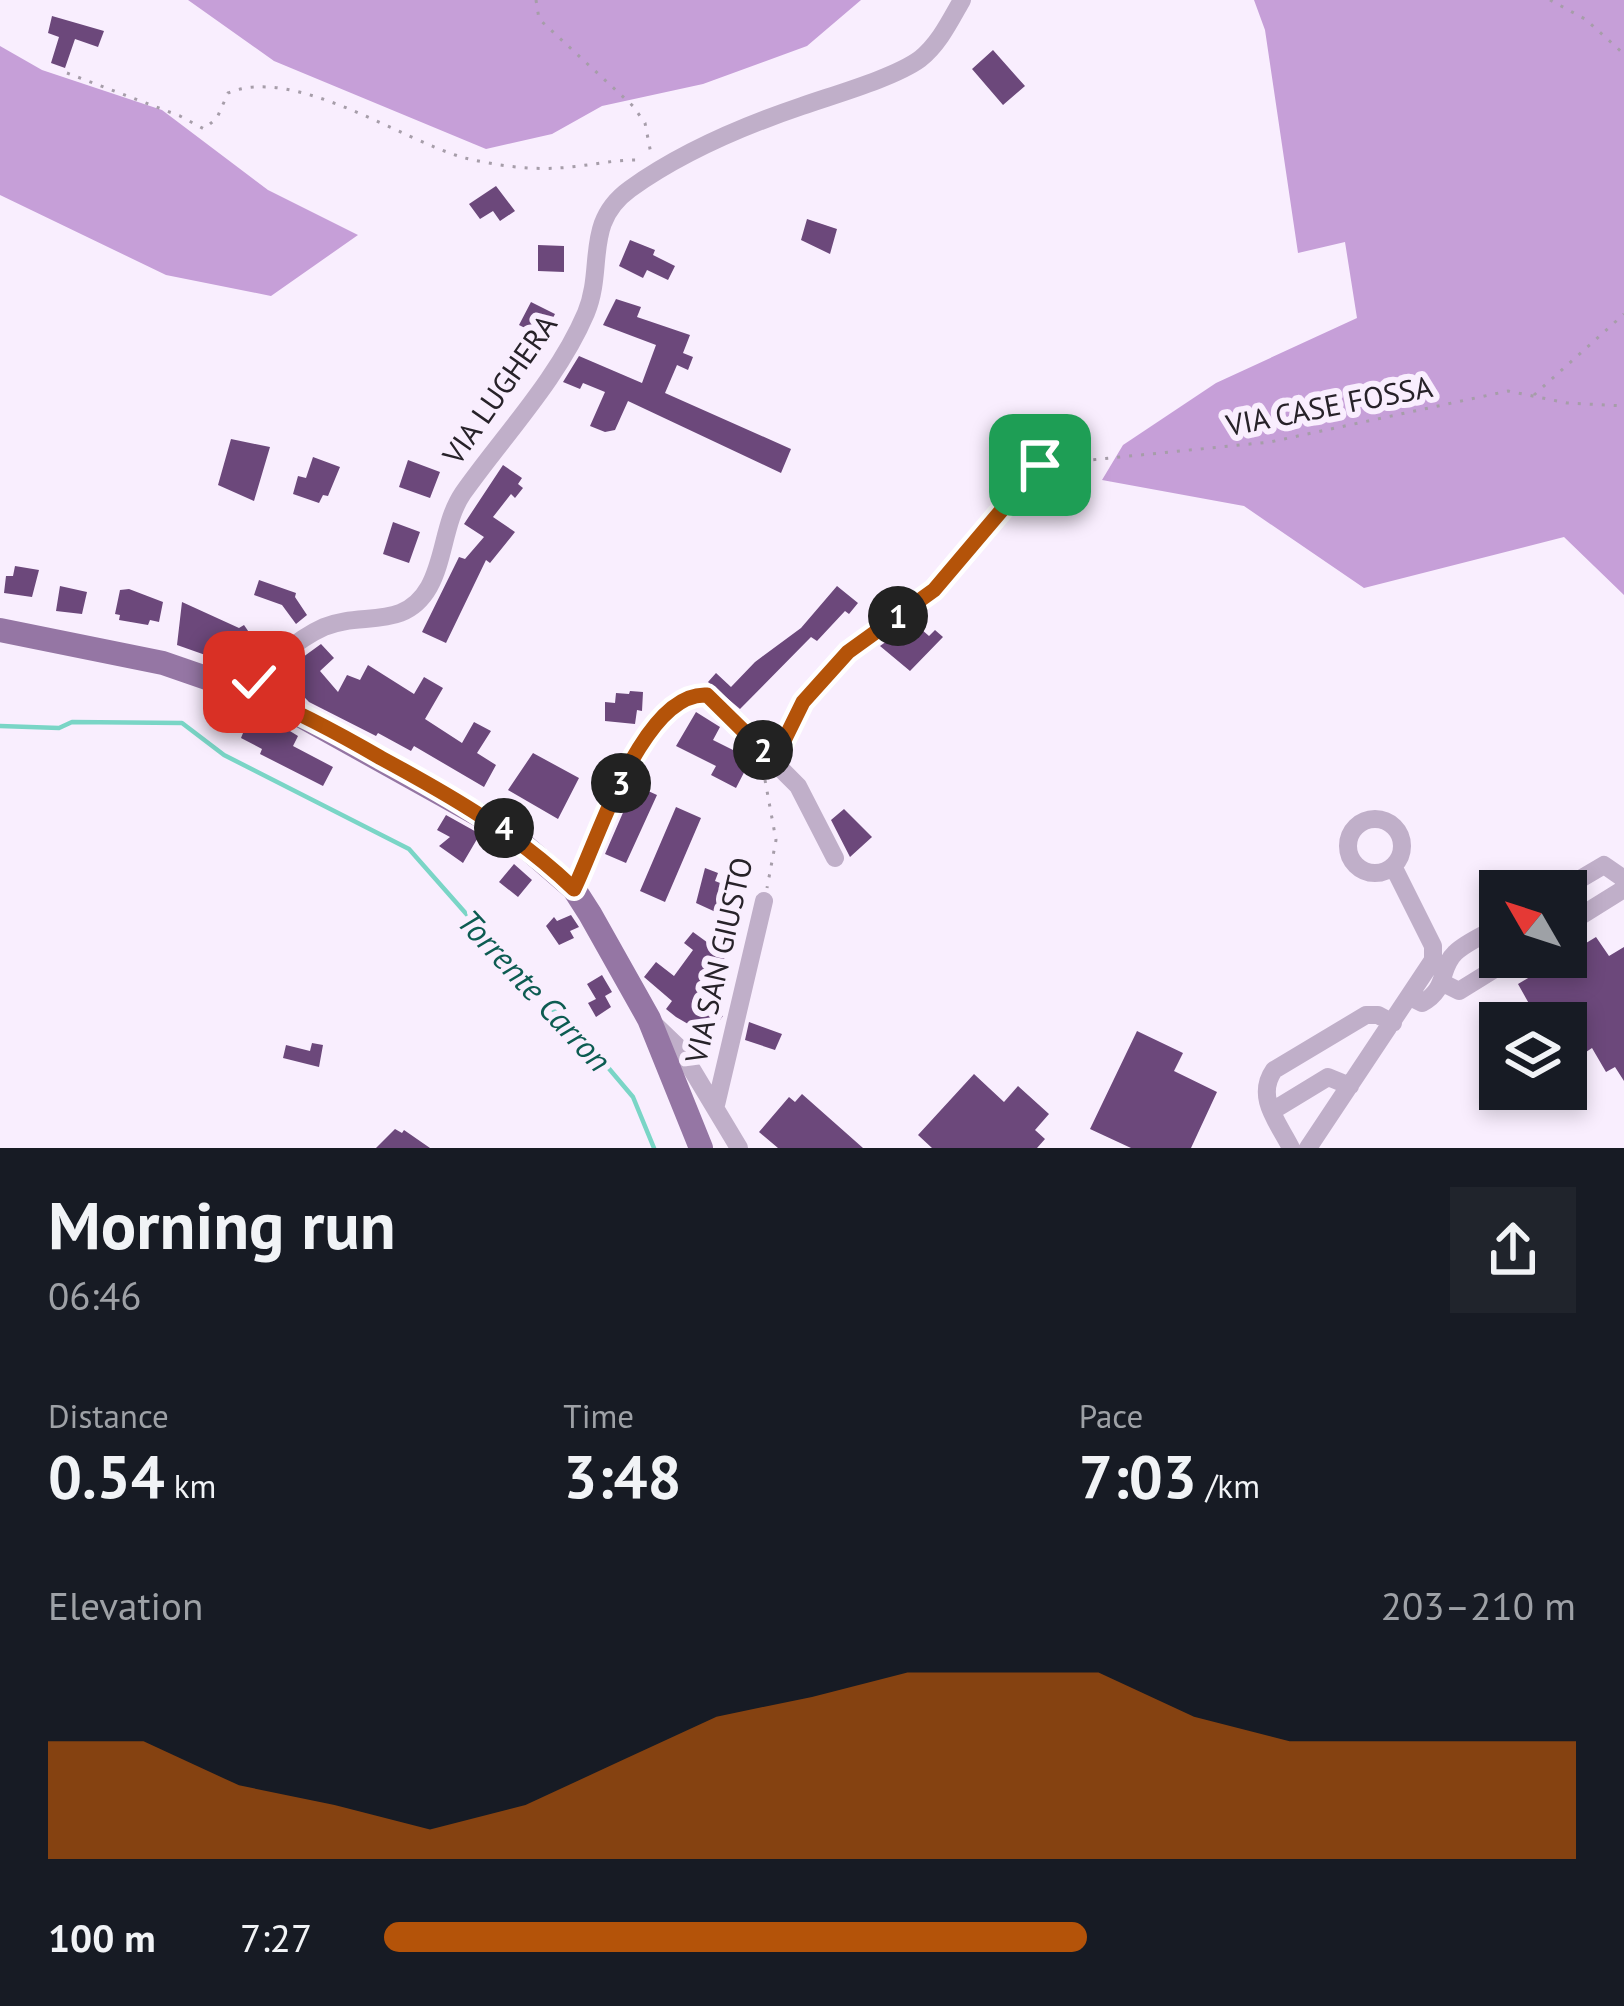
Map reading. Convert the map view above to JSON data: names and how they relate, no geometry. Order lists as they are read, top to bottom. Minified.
{"streets":{"street":["VIA LUGHERA","VIA SAN GIUSTO"],"path":["VIA CASE FOSSA"]},"water":["Torrente Carron"],"north":"top left","page":{"pins":["1","2","3","4"],"heading":["Morning run","06:46"],"stats":[["Distance","0.54 km"],["Time","3:48"],["Pace","7:03 /km"]],"chart":["Elevation","203–210 m"],"list":[{"name":"100 m","note":"7:27"}]}}
